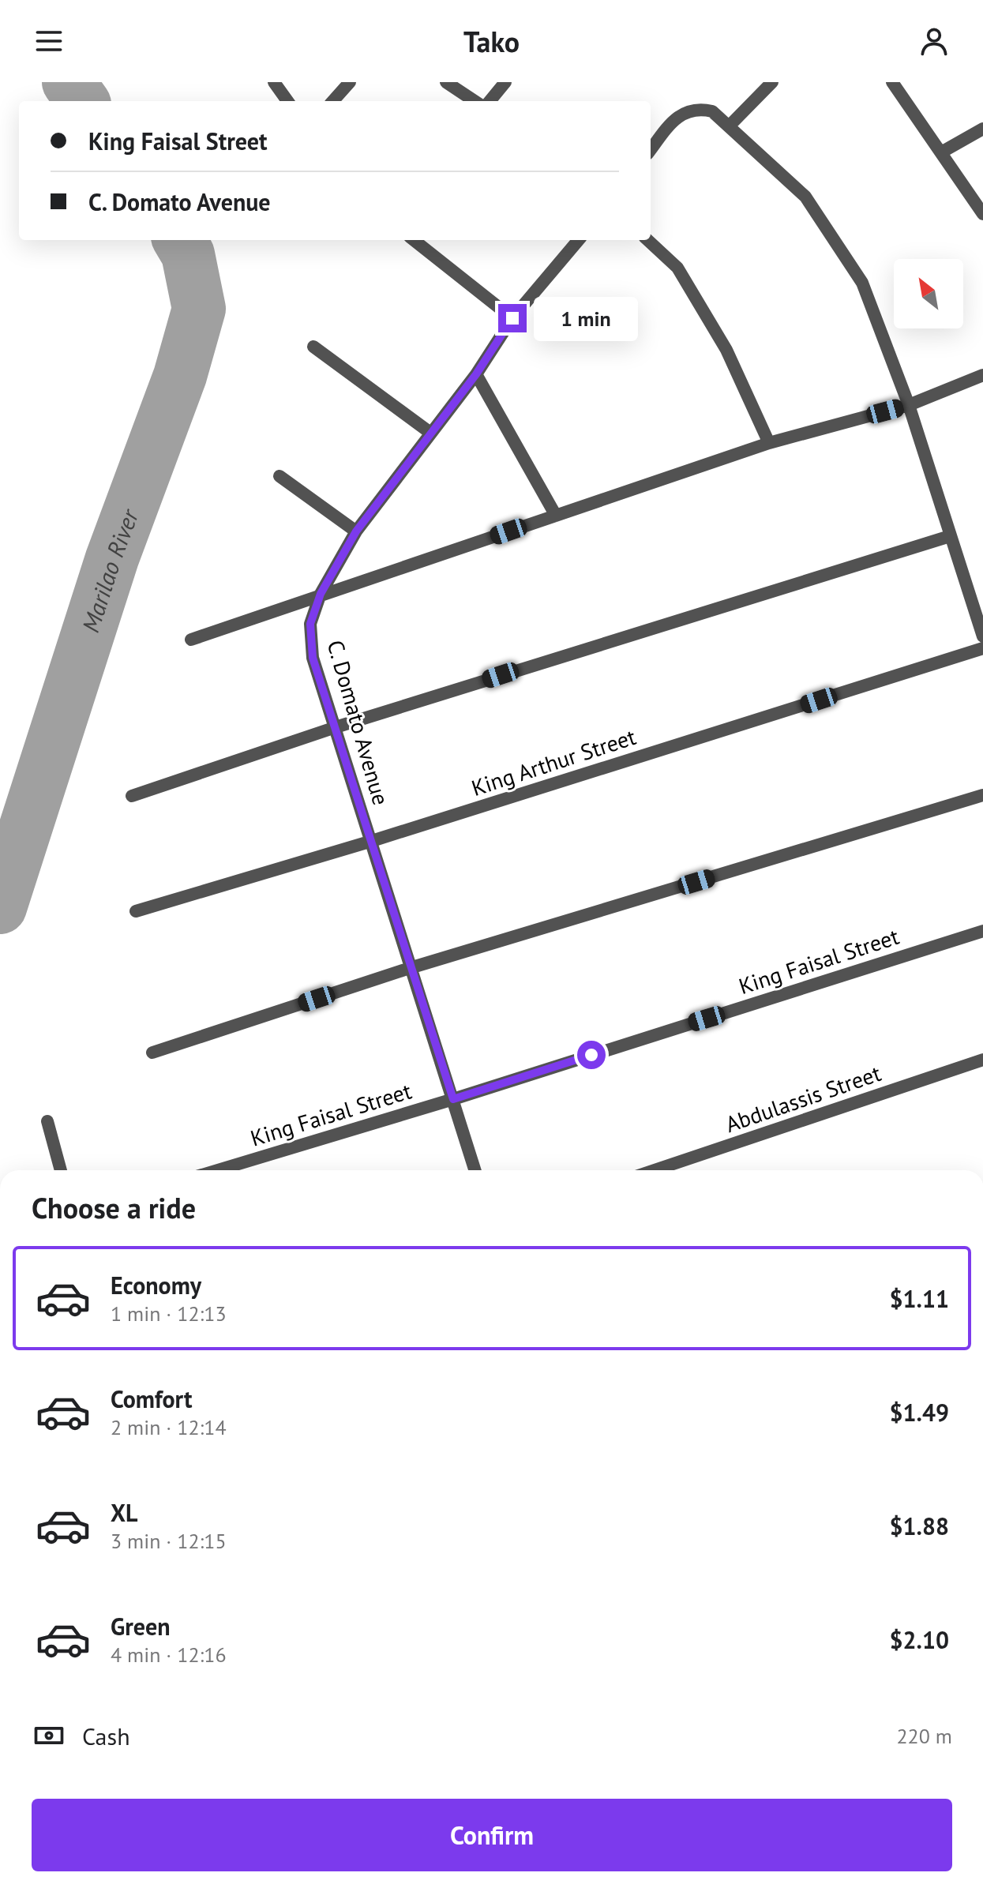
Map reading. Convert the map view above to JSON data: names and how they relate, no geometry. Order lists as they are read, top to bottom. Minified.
{"streets":{"street":["C. Domato Avenue","King Arthur Street","King Faisal Street","Abdulassis Street"]},"crossings":[["C. Domato Avenue","King Arthur Street"],["C. Domato Avenue","King Faisal Street"]],"water":["Marilao River"],"north":"top left","page":{"header":"Tako","banner":["King Faisal Street","C. Domato Avenue"],"bubble":"1 min","heading":"Choose a ride","list":[{"name":"Economy","note":"1 min · 12:13","value":"$1.11"},{"name":"Comfort","note":"2 min · 12:14","value":"$1.49"},{"name":"XL","note":"3 min · 12:15","value":"$1.88"},{"name":"Green","note":"4 min · 12:16","value":"$2.10"}],"pay":["Cash","220 m"],"buttons":"Confirm"}}
